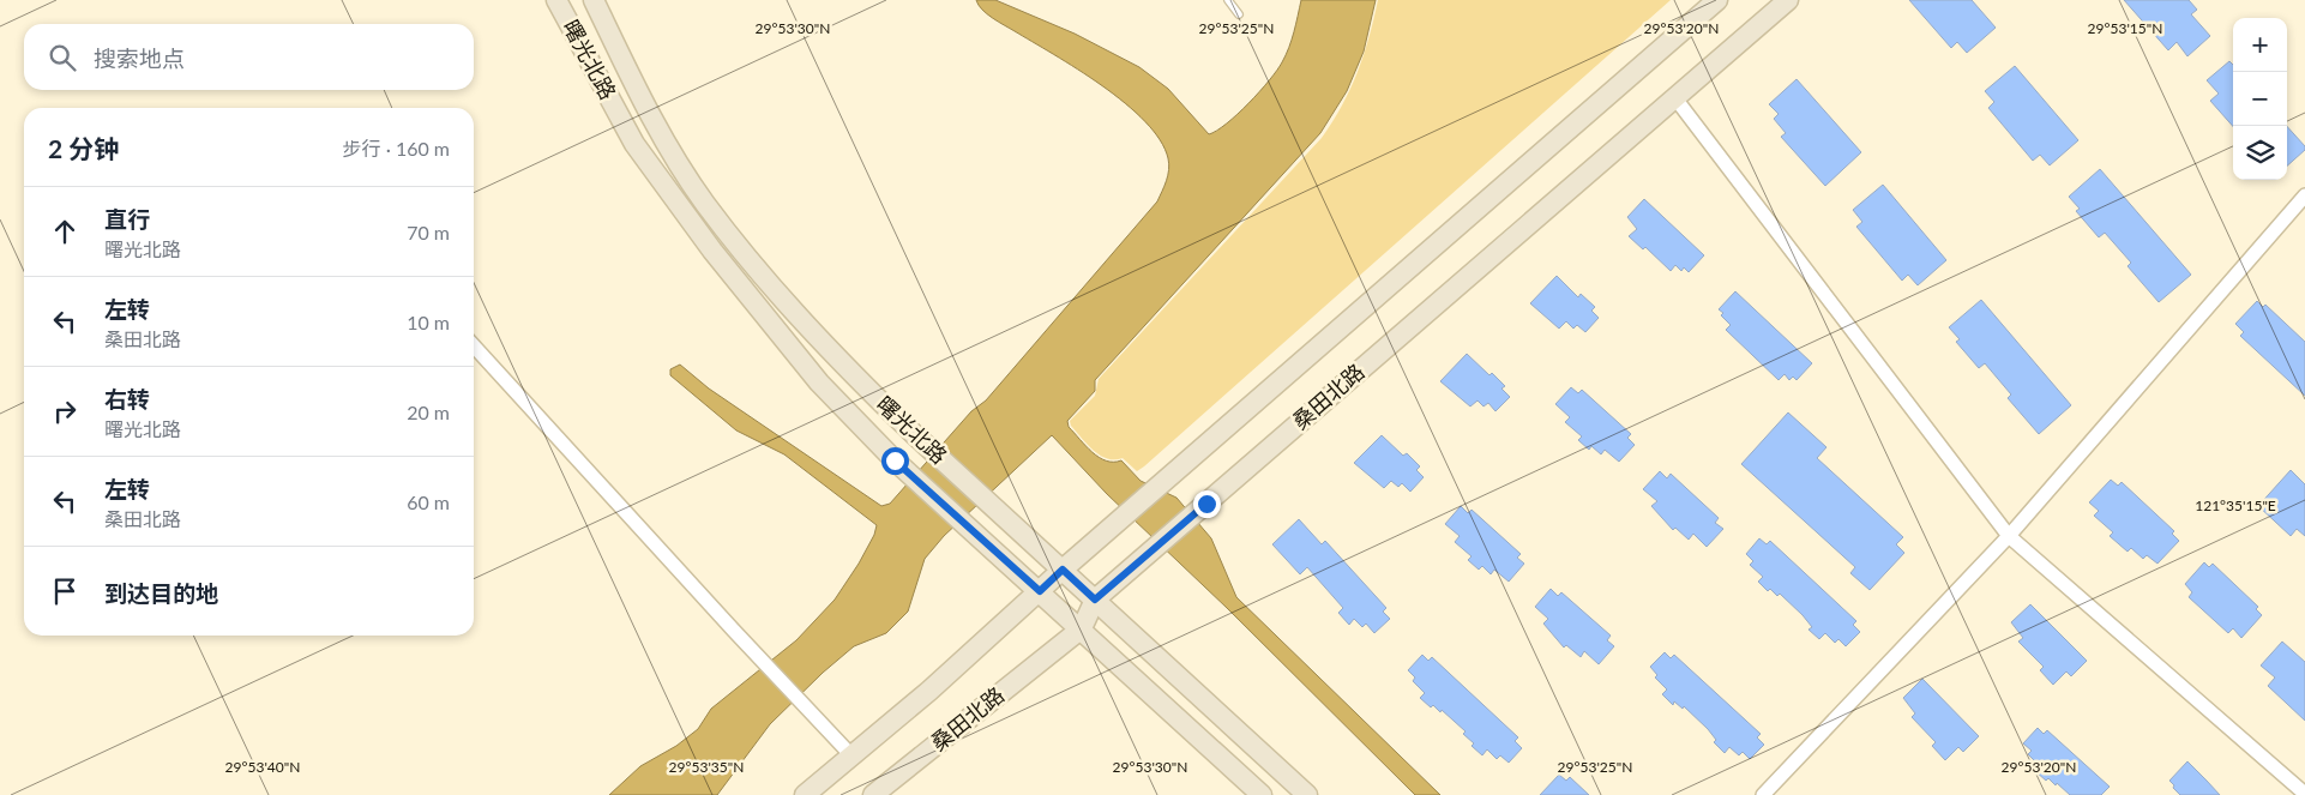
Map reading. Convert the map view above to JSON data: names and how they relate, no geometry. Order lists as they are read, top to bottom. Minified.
{"streets":{"main road":["曙光北路","桑田北路"]},"crossings":[["曙光北路","桑田北路"]],"page":{"map_buttons":["+","−"],"search":"搜索地点","heading":["2 分钟","步行 · 160 m"],"list":[["直行","曙光北路","70 m"],["左转","桑田北路","10 m"],["右转","曙光北路","20 m"],["左转","桑田北路","60 m"],"到达目的地"]},"coordinates":["29°53'15\"N","29°53'30\"N","29°53'25\"N","29°53'20\"N","121°35'15\"E","29°53'40\"N","29°53'35\"N"]}
